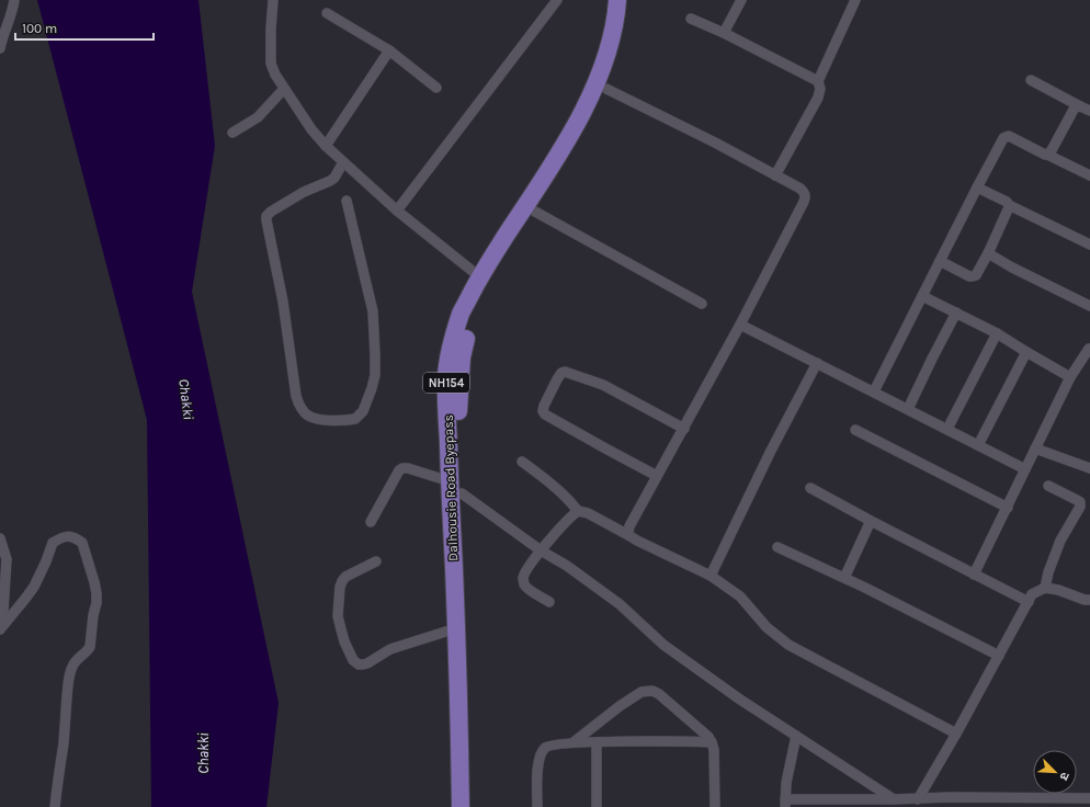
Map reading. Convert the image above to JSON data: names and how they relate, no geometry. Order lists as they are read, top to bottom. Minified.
{"streets":{"highway":["NH154","Dalhousie Road Byepass"]},"crossings":[["NH154","Dalhousie Road Byepass"]],"water":["Chakki"],"scale_bar":"100 m","north":"bottom right"}
